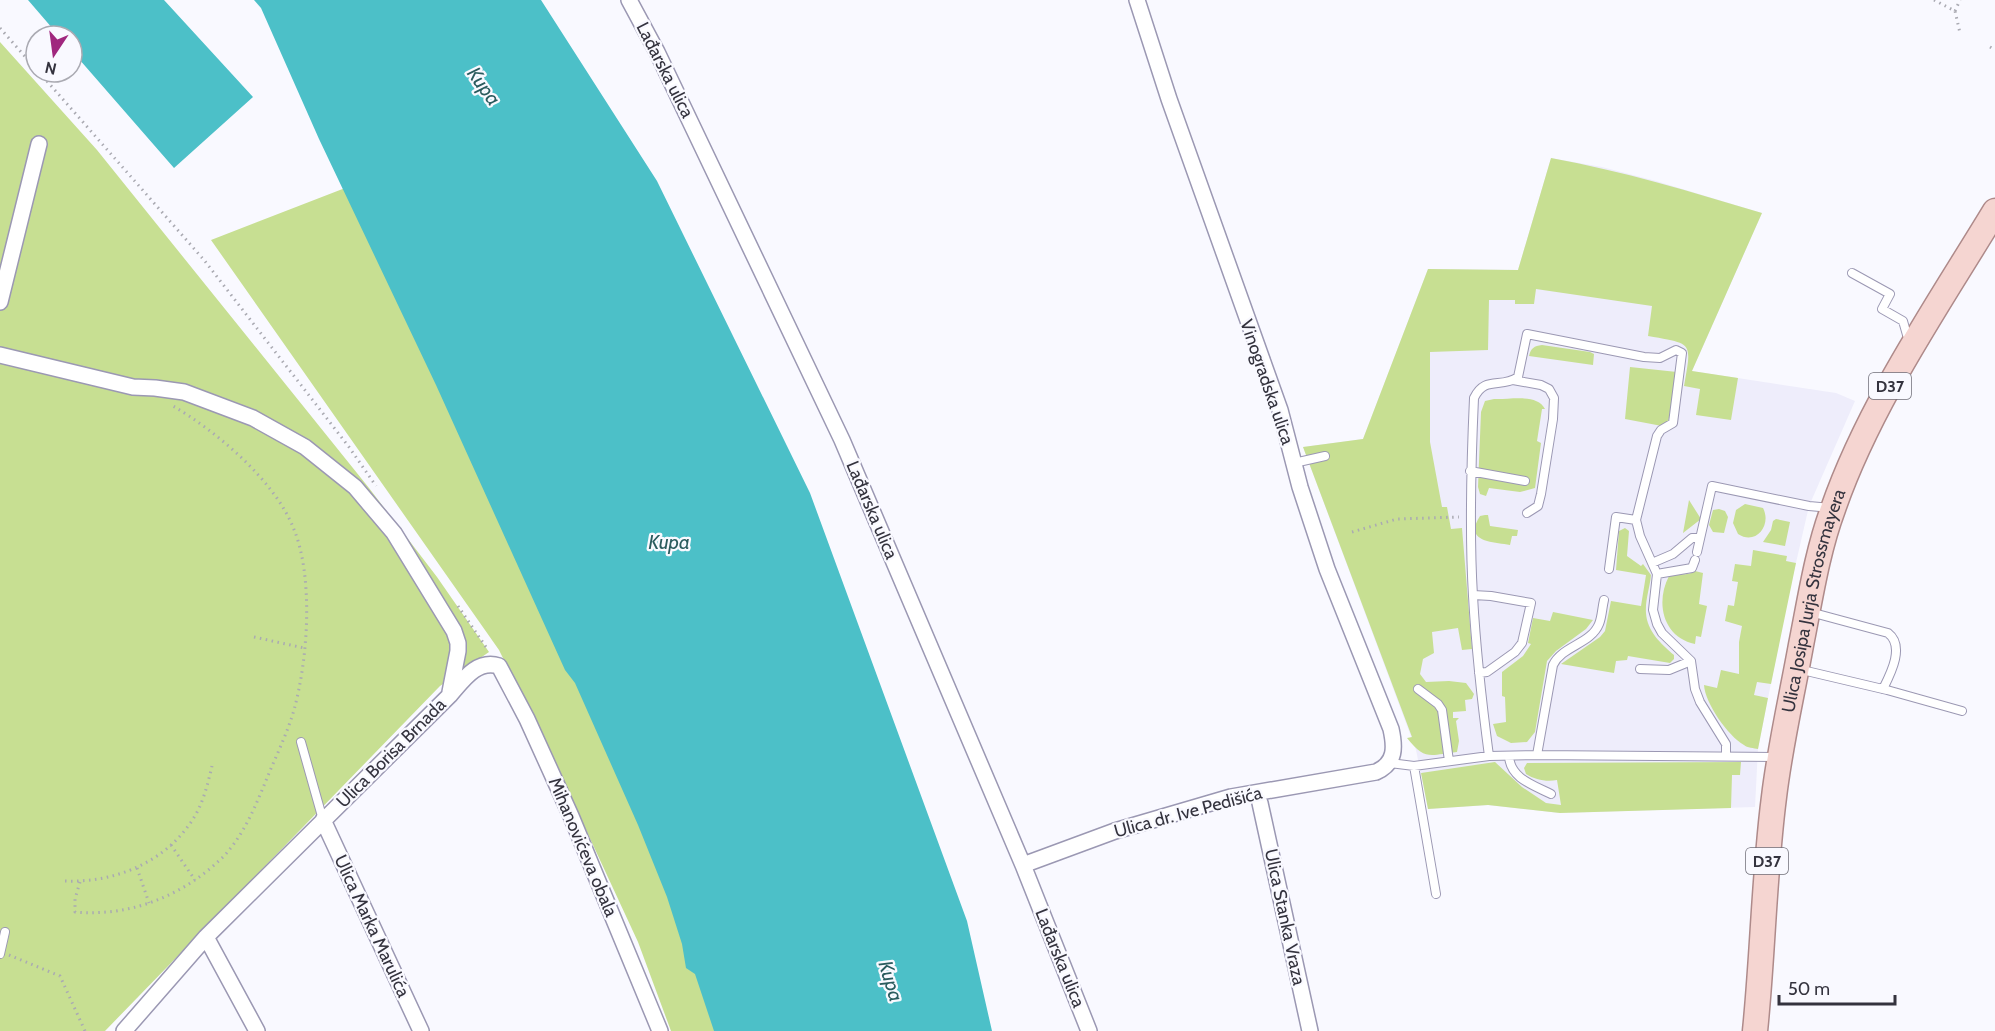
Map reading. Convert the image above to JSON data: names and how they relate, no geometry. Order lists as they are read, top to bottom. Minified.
{"streets":{"main road":["D37","Ulica Josipa Jurja Strossmayera"],"street":["Lađarska ulica","Vinogradska ulica","Ulica Borisa Brnada","Ulica dr. Ive Pedišića","Mihanovićeva obala","Ulica Stanka Vraza","Ulica Marka Marulića"]},"crossings":[["Lađarska ulica","Ulica dr. Ive Pedišića"],["Vinogradska ulica","Ulica dr. Ive Pedišića"],["Ulica Borisa Brnada","Ulica Marka Marulića"]],"water":["Kupa"],"scale_bar":"50 m","north":"bottom"}
